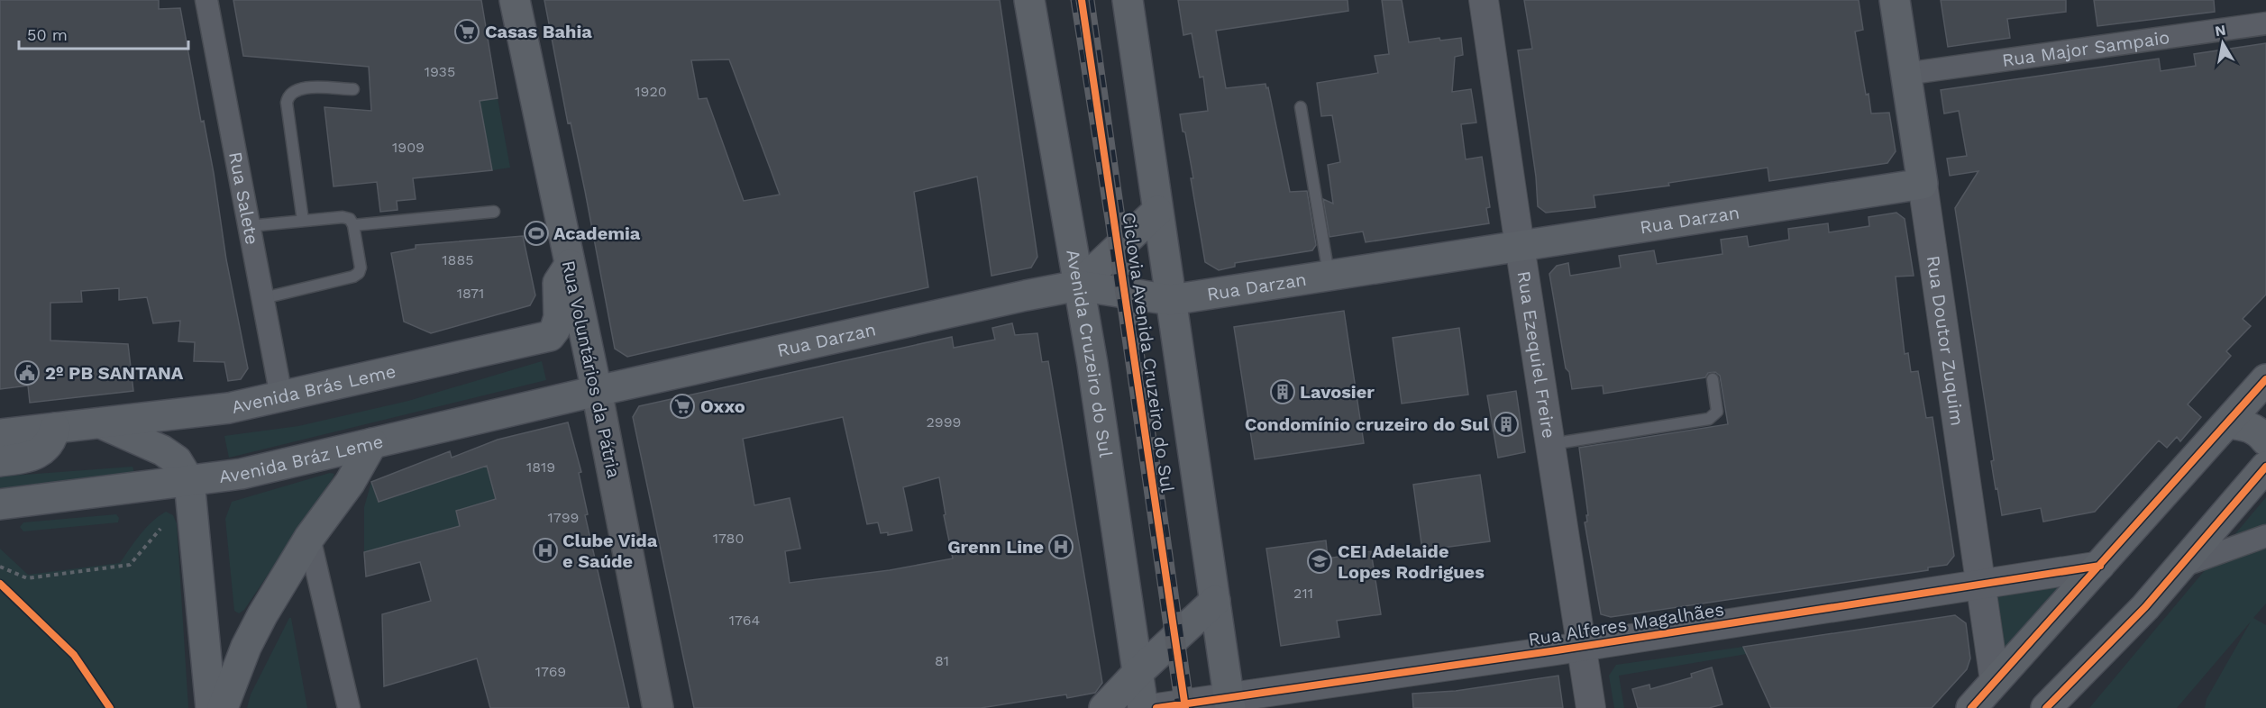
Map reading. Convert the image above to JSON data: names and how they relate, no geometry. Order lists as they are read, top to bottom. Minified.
{"streets":{"main road":["Rua Darzan","Rua Doutor Zuquim","Avenida Cruzeiro do Sul","Rua Voluntários da Pátria","Avenida Brás Leme","Avenida Bráz Leme"],"street":["Rua Major Sampaio","Rua Salete","Rua Ezequiel Freire","Rua Alferes Magalhães"],"cycle path":["Ciclovia Avenida Cruzeiro do Sul"]},"crossings":[["Rua Major Sampaio","Rua Doutor Zuquim"],["Rua Salete","Avenida Brás Leme"],["Rua Darzan","Rua Doutor Zuquim"],["Rua Darzan","Avenida Cruzeiro do Sul"],["Rua Darzan","Rua Ezequiel Freire"],["Rua Darzan","Rua Voluntários da Pátria"],["Rua Darzan","Avenida Bráz Leme"],["Rua Doutor Zuquim","Rua Alferes Magalhães"],["Rua Ezequiel Freire","Rua Alferes Magalhães"],["Rua Voluntários da Pátria","Avenida Brás Leme"],["Rua Voluntários da Pátria","Avenida Bráz Leme"]],"places":{"supermarket":["Casas Bahia","Oxxo"],"sports":["Academia"],"public building":["2º PB SANTANA"],"building":["Lavosier","Condomínio cruzeiro do Sul"],"hospital":["Grenn Line","Clube Vida e Saúde"],"school or university":["CEI Adelaide Lopes Rodrigues"]},"house_numbers":["1935","1920","1909","1885","1871","2999","1819","1799","1780","211","1764","81","1769"],"scale_bar":"50 m","north":"top"}
